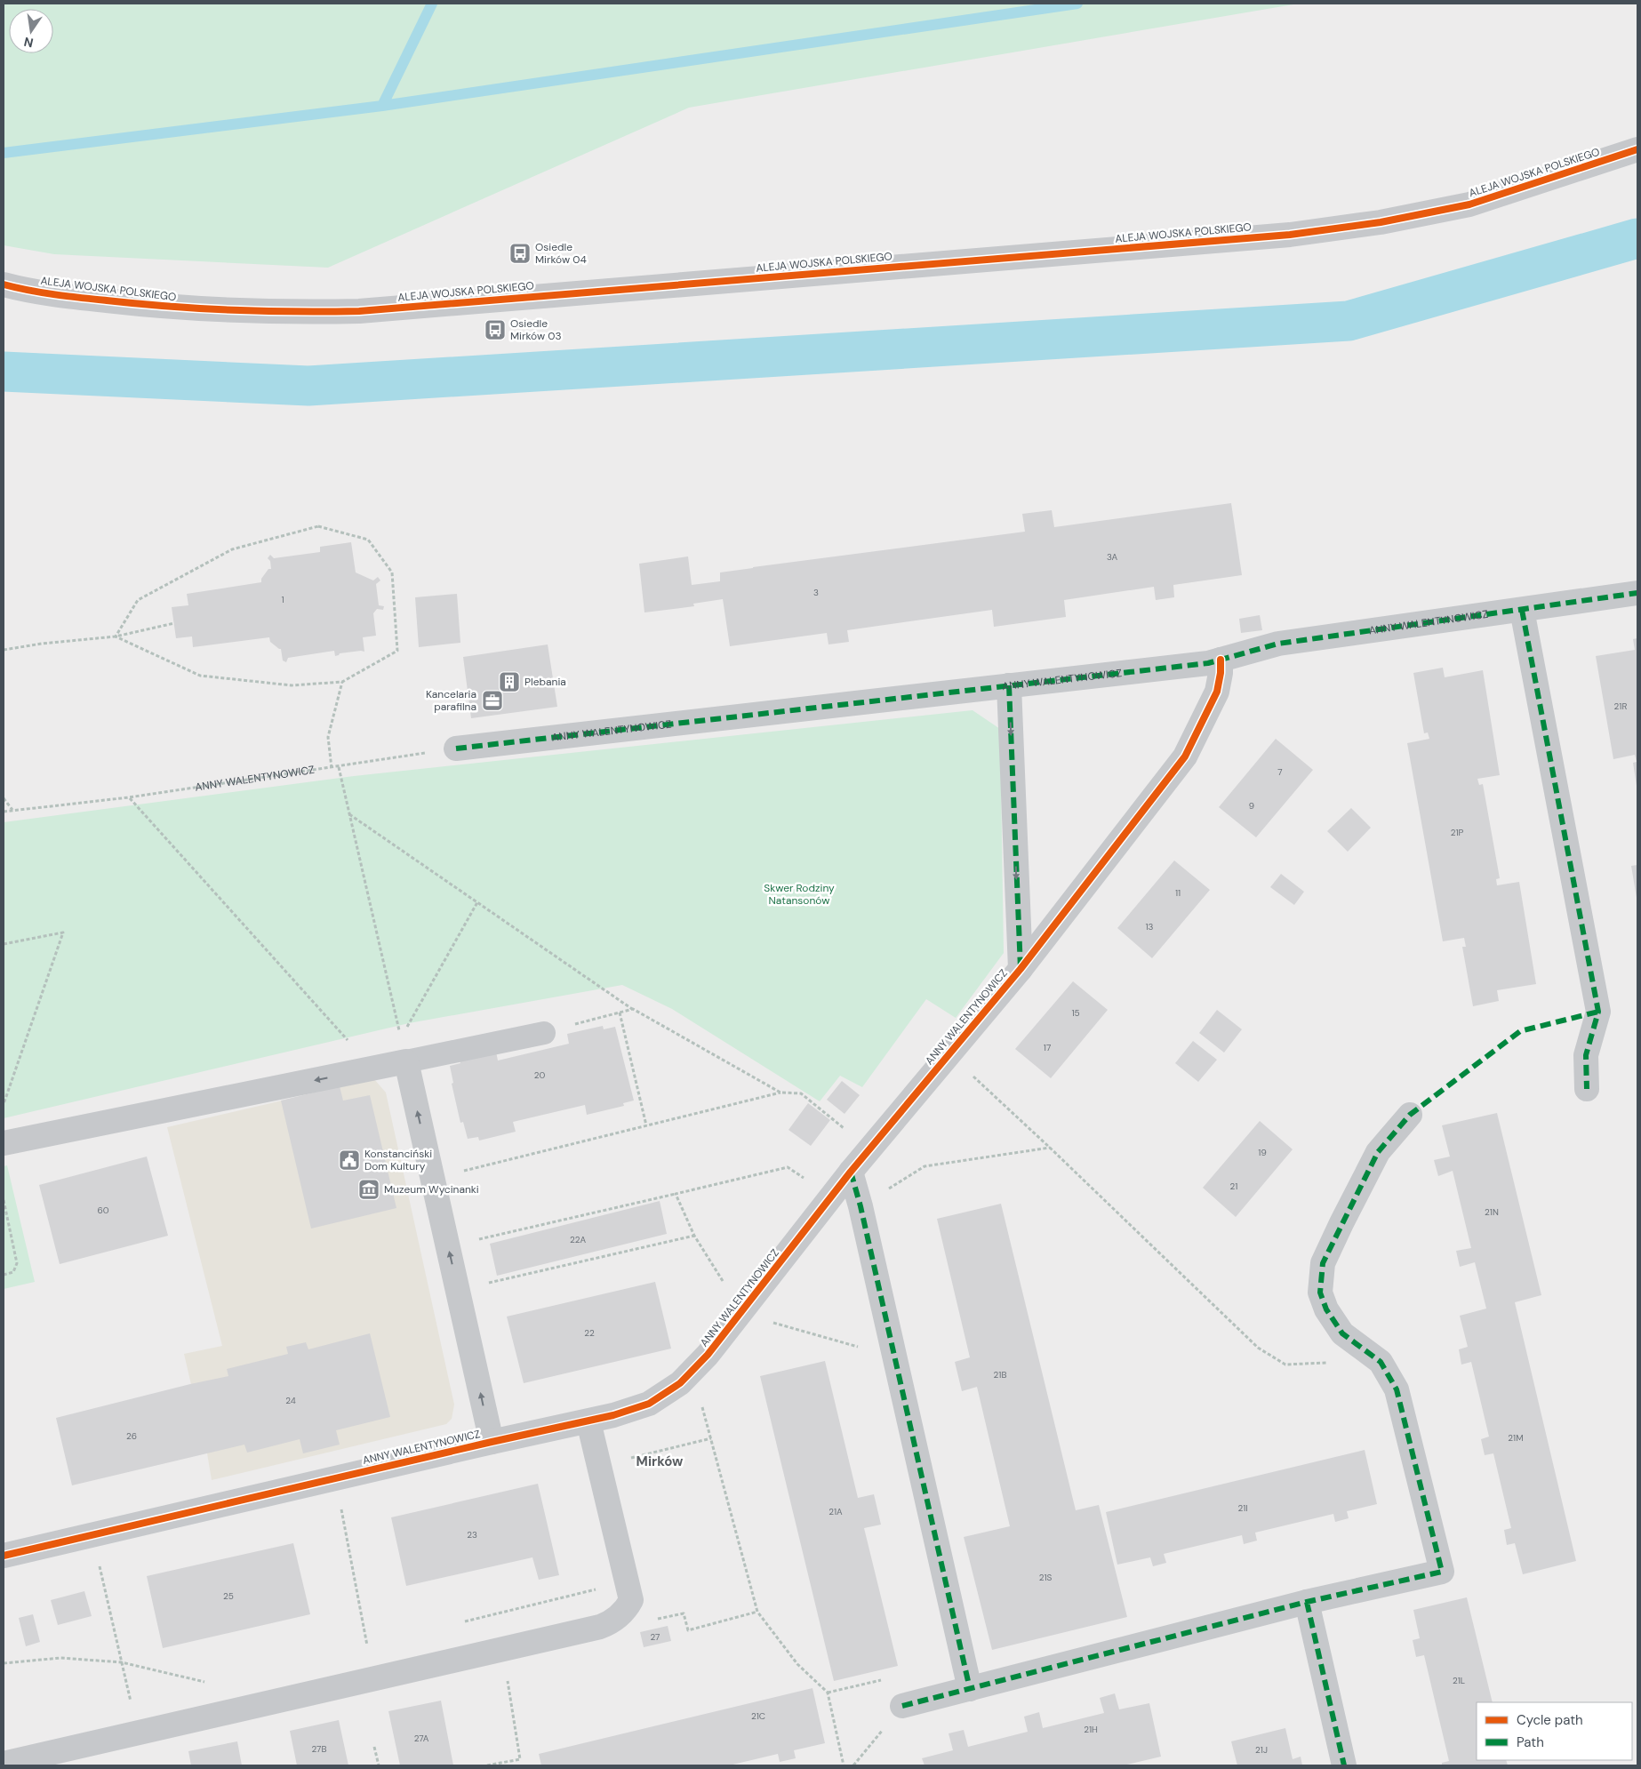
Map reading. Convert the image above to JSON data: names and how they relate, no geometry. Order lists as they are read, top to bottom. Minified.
{"streets":{"street":["ALEJA WOJSKA POLSKIEGO","ANNY WALENTYNOWICZ"]},"districts":["Mirków"],"parks":["Skwer Rodziny Natansonów"],"places":{"bus stop":["Osiedle Mirków 04","Osiedle Mirków 03"],"building":["Plebania"],"office":["Kancelaria parafilna"],"public building":["Konstanciński Dom Kultury"],"museum":["Muzeum Wycinanki"]},"house_numbers":["3A","3","1","21R","7","9","21P","11","13","15","17","20","19","21","60","21N","22A","22","21B","24","26","21M","21I","21A","23","21S","25","27","21L","21C","21H","27A","27B","21J"],"legend":["Cycle path","Path"],"north":"bottom"}
